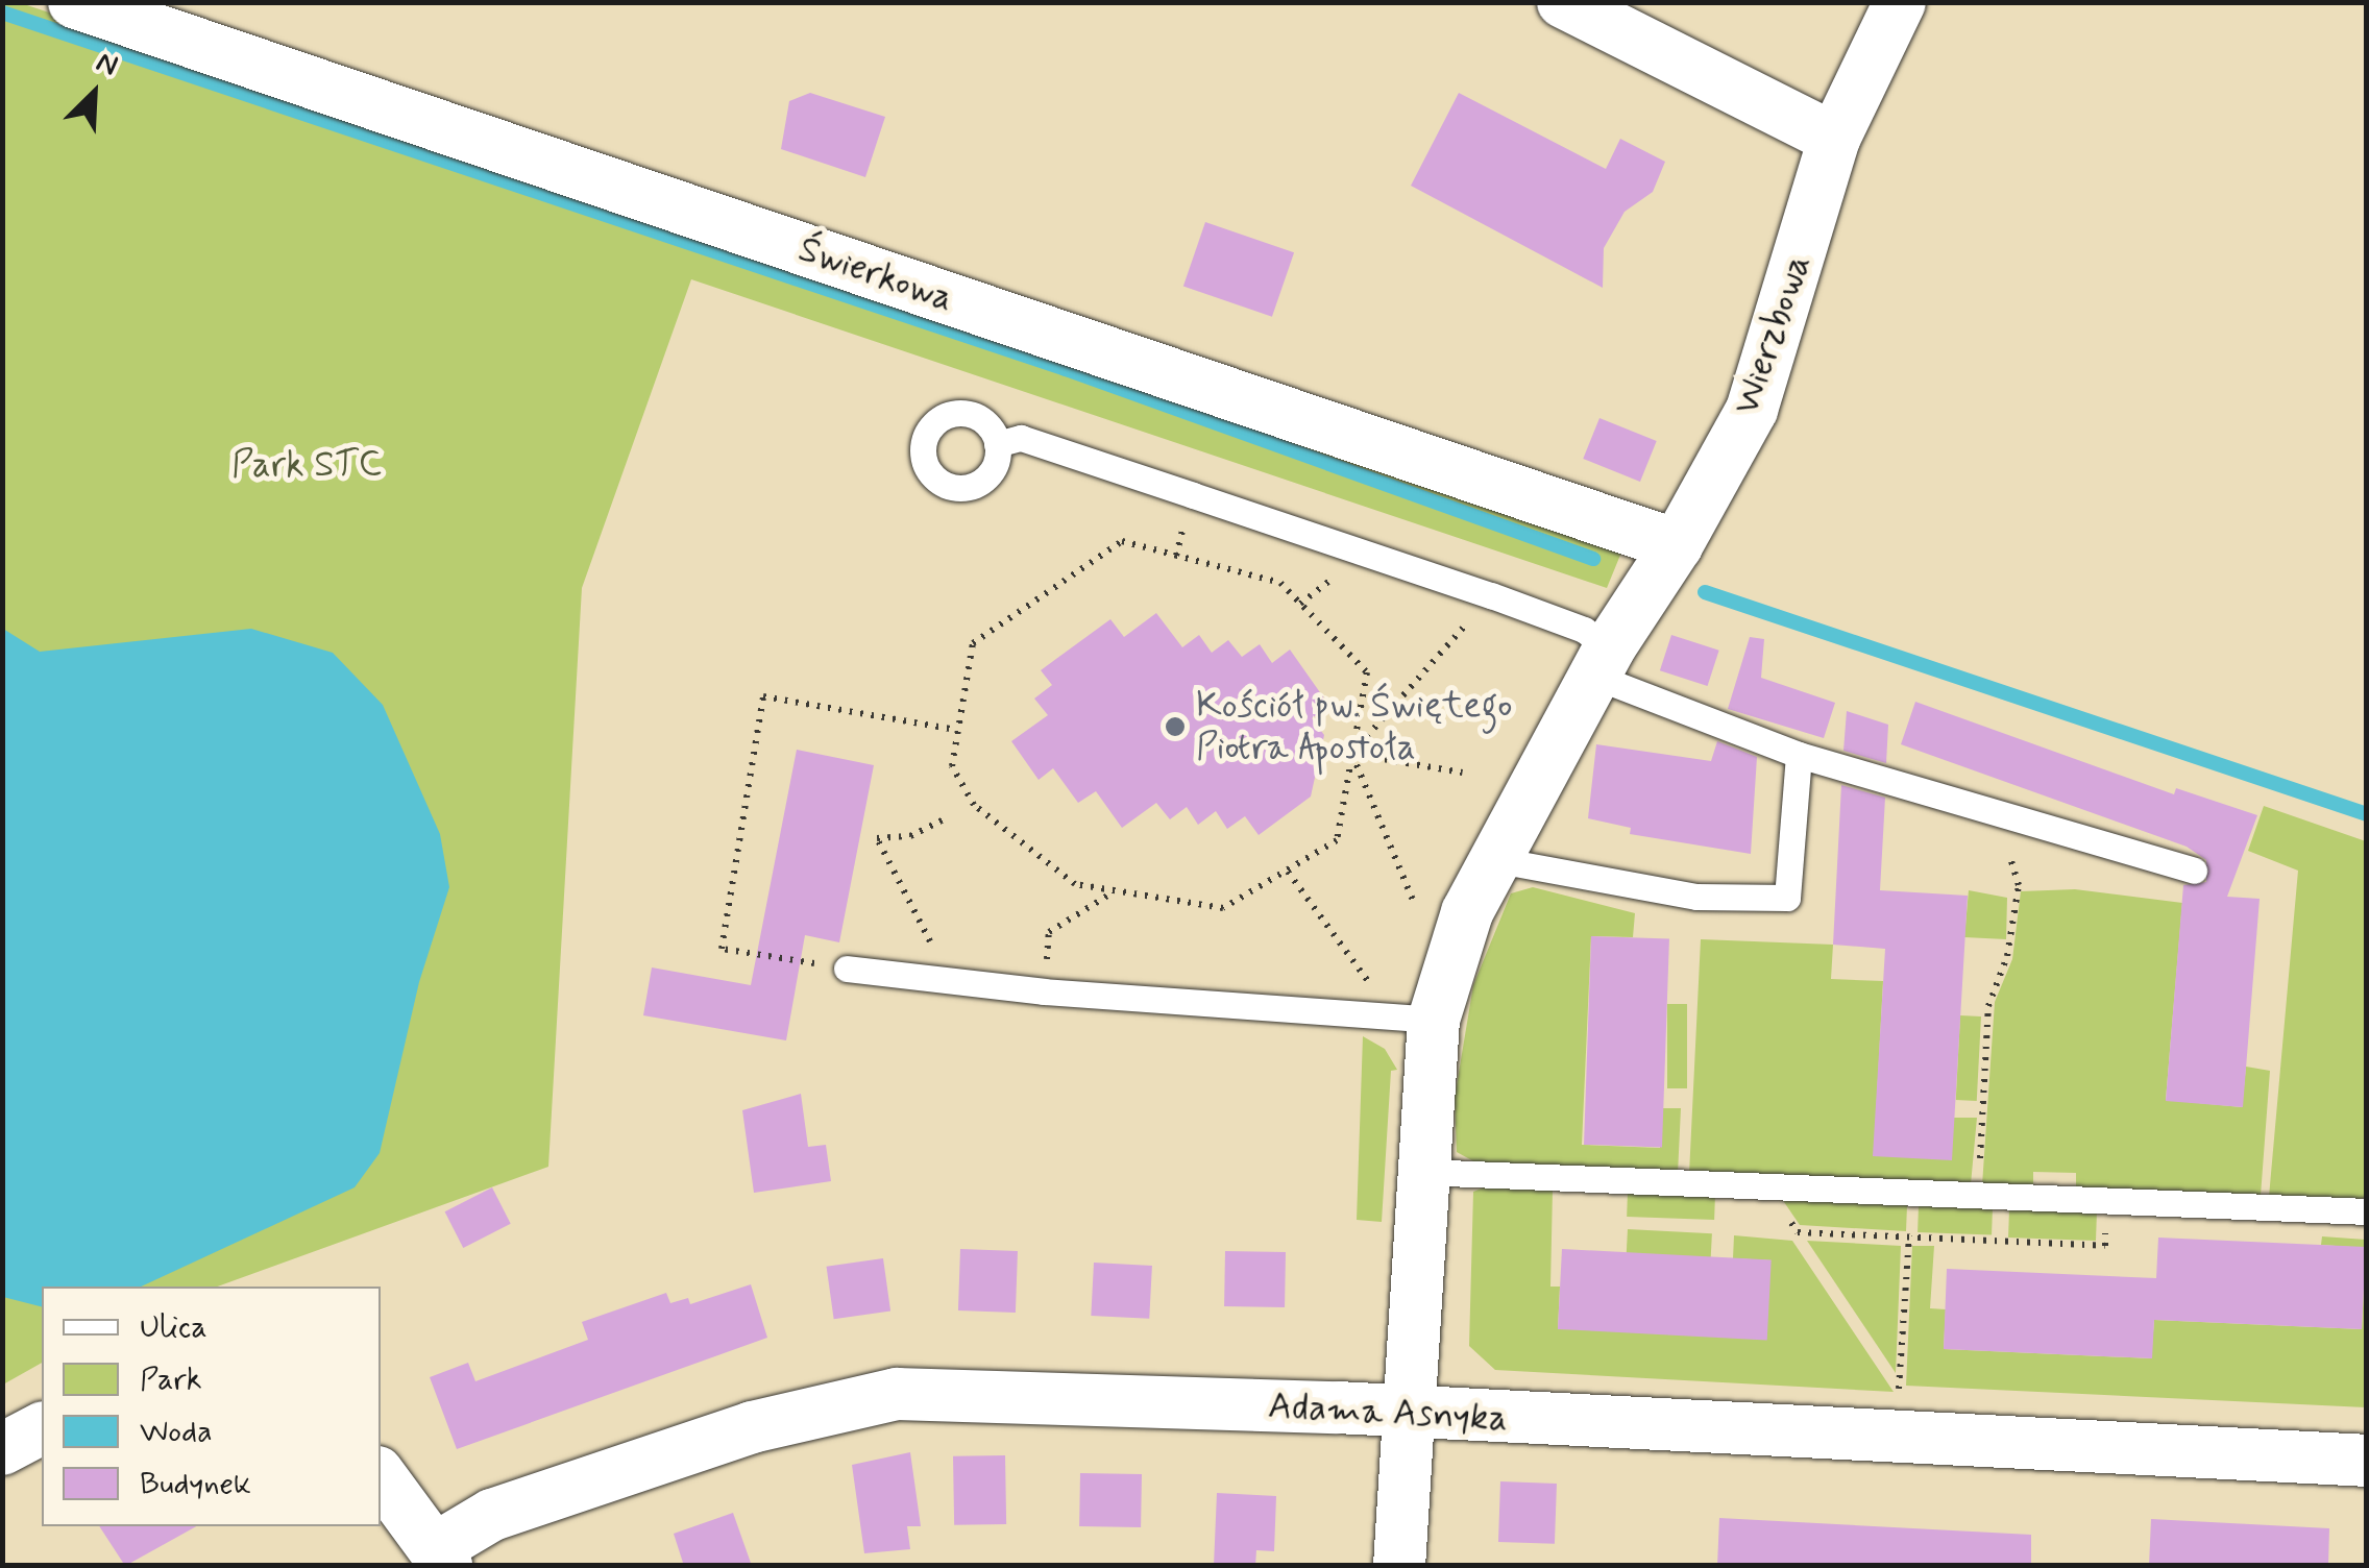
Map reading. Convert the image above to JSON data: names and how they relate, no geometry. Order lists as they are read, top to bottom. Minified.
{"streets":{"street":["Świerkowa","Wierzbowa","Adama Asnyka"]},"crossings":[["Świerkowa","Wierzbowa"],["Wierzbowa","Adama Asnyka"]],"parks":["Park STC"],"places":["Kościół pw. Świętego Piotra Apostoła"],"legend":["Ulica","Park","Woda","Budynek"],"north":"top right"}
